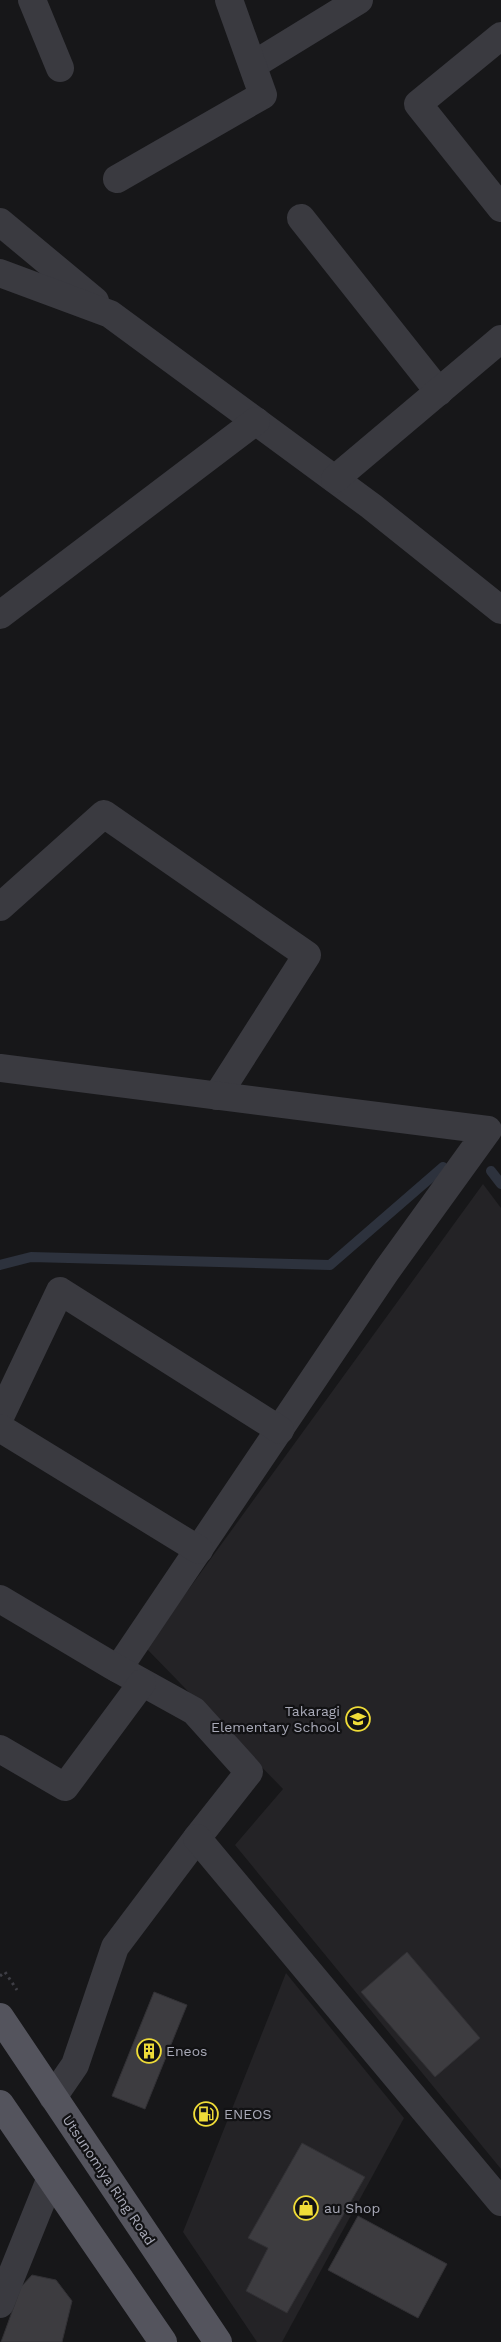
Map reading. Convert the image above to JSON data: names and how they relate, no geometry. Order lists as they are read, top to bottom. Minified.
{"streets":{"main road":["Utsunomiya Ring Road"]},"places":{"school or university":["Takaragi Elementary School"],"building":["Eneos"],"fuel station":["ENEOS"],"shop":["au Shop"]}}
